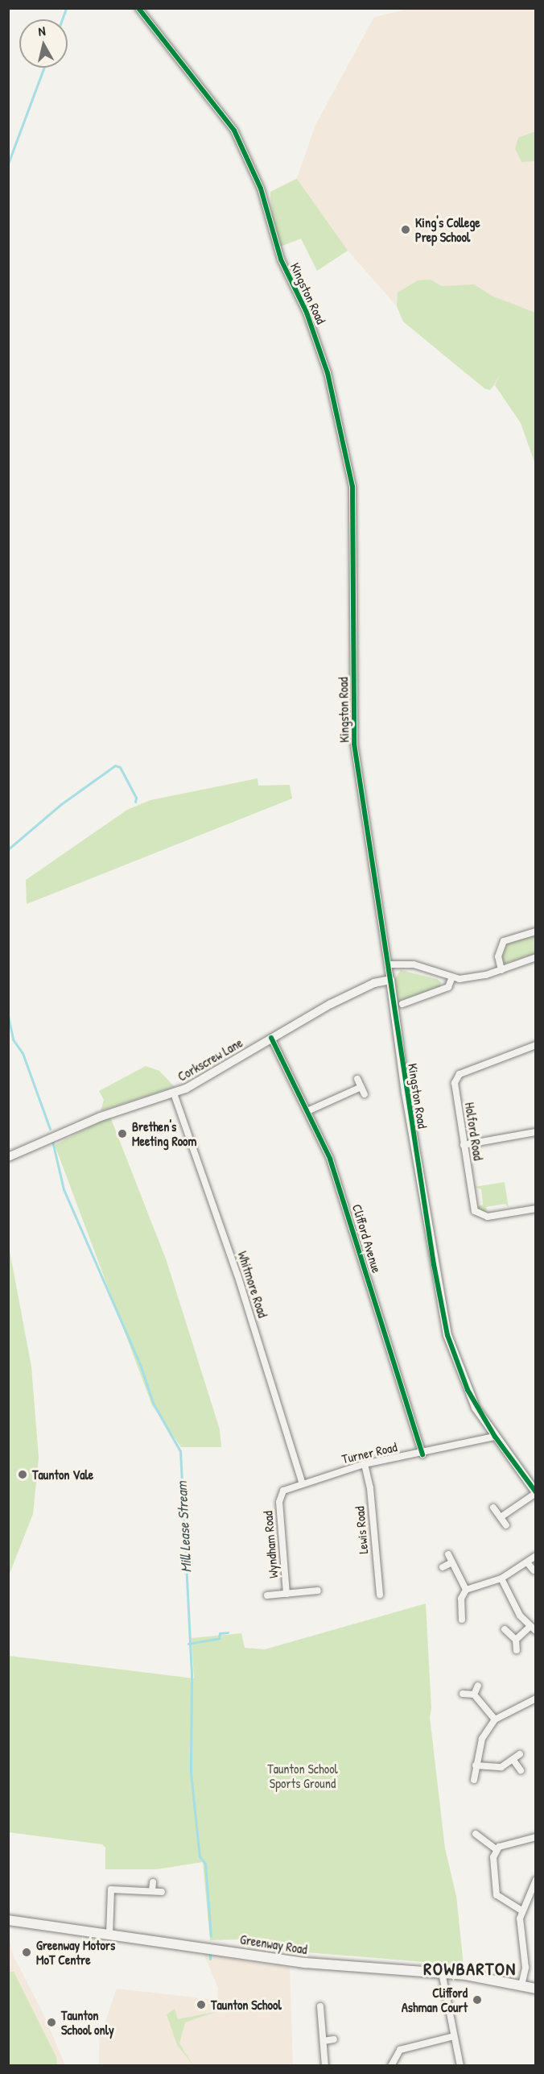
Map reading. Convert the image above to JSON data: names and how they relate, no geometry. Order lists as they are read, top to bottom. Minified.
{"streets":{"main road":["Greenway Road"],"street":["Kingston Road","Corkscrew Lane","Holford Road","Clifford Avenue","Whitmore Road","Turner Road","Lewis Road","Wyndham Road"]},"crossings":[["Kingston Road","Corkscrew Lane"],["Kingston Road","Turner Road"],["Corkscrew Lane","Clifford Avenue"],["Corkscrew Lane","Whitmore Road"],["Clifford Avenue","Turner Road"],["Whitmore Road","Turner Road"],["Turner Road","Lewis Road"],["Turner Road","Wyndham Road"]],"districts":["ROWBARTON"],"water":["Mill Lease Stream"],"parks":["Taunton School Sports Ground"],"places":["King's College Prep School","Brethen's Meeting Room","Taunton Vale","Greenway Motors MoT Centre","Clifford Ashman Court","Taunton School","Taunton School only"],"north":"top"}
